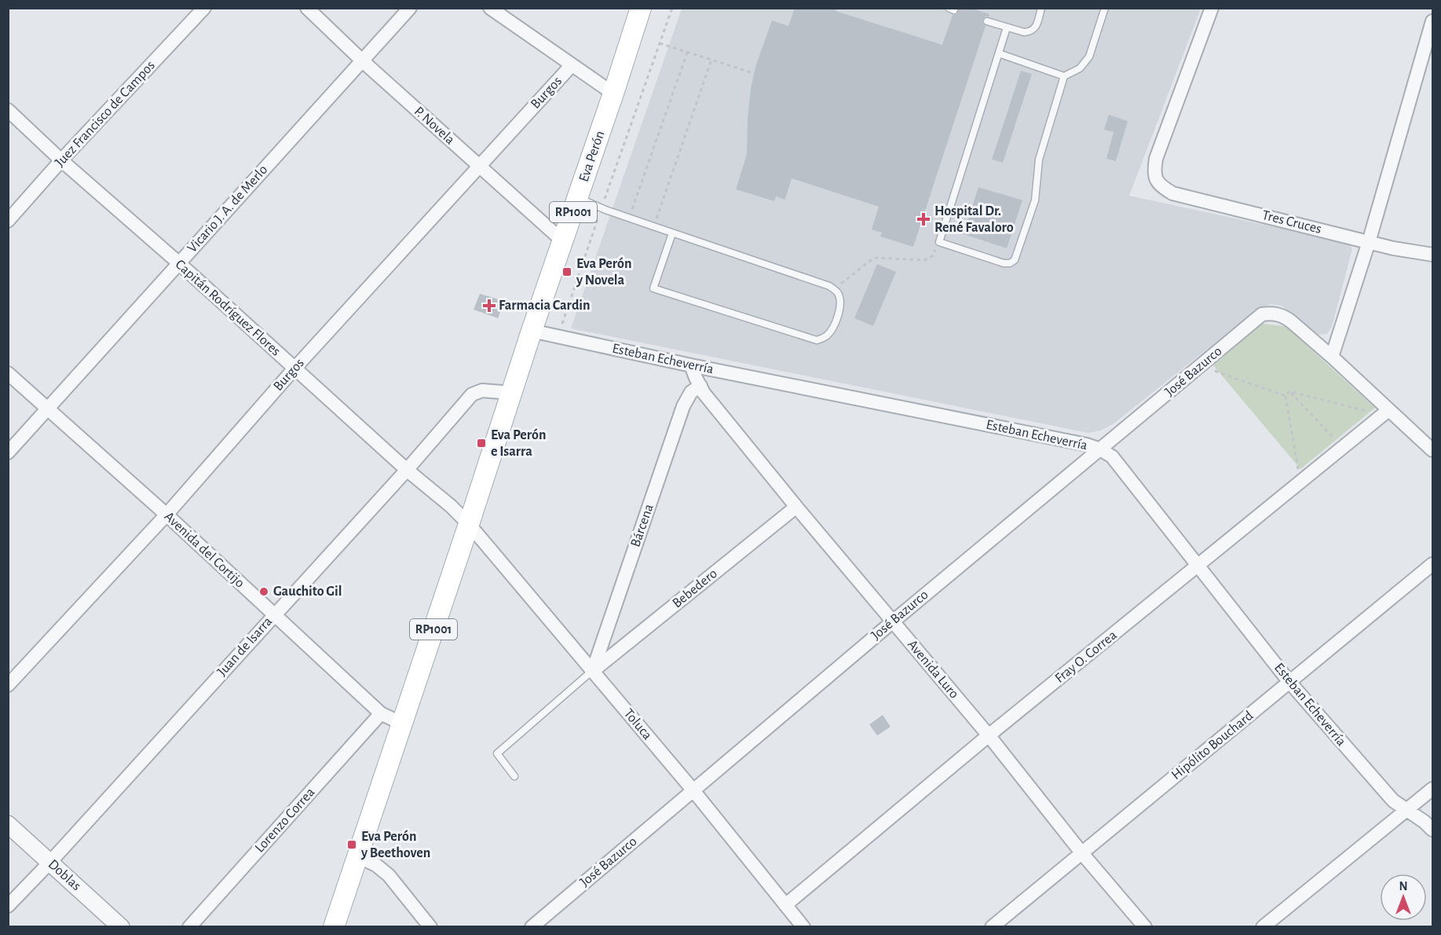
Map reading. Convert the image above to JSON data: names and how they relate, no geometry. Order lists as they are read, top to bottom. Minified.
{"streets":{"main road":["Eva Perón","RP1001"],"street":["Burgos","Juez Francisco de Campos","P. Novela","Vicario J. A. de Merlo","Tres Cruces","Capitán Rodríguez Flores","Esteban Echeverría","José Bazurco","Bárcena","Avenida del Cortijo","Bebedero","Juan de Isarra","Fray O. Correa","Avenida Luro","Toluca","Hipólito Bouchard","Lorenzo Correa","Doblas"]},"crossings":[["Burgos","P. Novela"],["Burgos","Capitán Rodríguez Flores"],["Burgos","Avenida del Cortijo"],["Juez Francisco de Campos","Capitán Rodríguez Flores"],["P. Novela","Eva Perón"],["P. Novela","Vicario J. A. de Merlo"],["Eva Perón","RP1001"],["Eva Perón","Esteban Echeverría"],["Vicario J. A. de Merlo","Capitán Rodríguez Flores"],["Vicario J. A. de Merlo","Avenida del Cortijo"],["RP1001","Capitán Rodríguez Flores"],["RP1001","Esteban Echeverría"],["RP1001","Avenida del Cortijo"],["RP1001","Juan de Isarra"],["RP1001","Toluca"],["Capitán Rodríguez Flores","Juan de Isarra"],["Capitán Rodríguez Flores","Toluca"],["Esteban Echeverría","José Bazurco"],["Esteban Echeverría","Fray O. Correa"],["Esteban Echeverría","Avenida Luro"],["Esteban Echeverría","Hipólito Bouchard"],["José Bazurco","Avenida Luro"],["José Bazurco","Toluca"],["Bárcena","Bebedero"],["Bárcena","Avenida Luro"],["Bárcena","Toluca"],["Avenida del Cortijo","Juan de Isarra"],["Avenida del Cortijo","Lorenzo Correa"],["Bebedero","Avenida Luro"],["Bebedero","Toluca"],["Juan de Isarra","Doblas"],["Fray O. Correa","Avenida Luro"],["Fray O. Correa","Toluca"],["Avenida Luro","Hipólito Bouchard"]],"places":{"health":["Hospital Dr. René Favaloro","Farmacia Cardin"],"transit":["Eva Perón y Novela","Eva Perón e Isarra","Eva Perón y Beethoven"],"other":["Gauchito Gil"]},"north":"top"}
